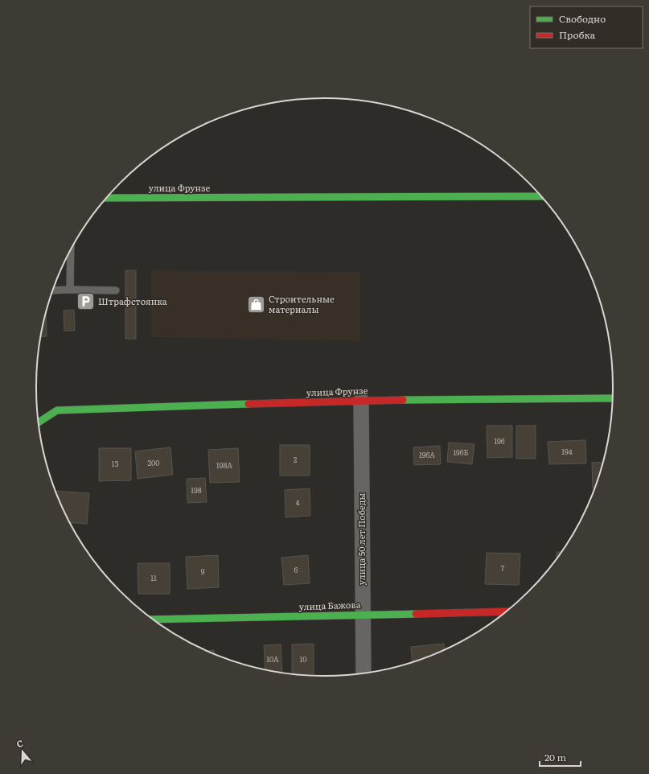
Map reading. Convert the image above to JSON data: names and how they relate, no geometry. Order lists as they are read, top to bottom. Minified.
{"streets":{"street":["улица Фрунзе","улица 50 лет Победы","улица Бажова"]},"crossings":[["улица Фрунзе","улица 50 лет Победы"],["улица 50 лет Победы","улица Бажова"]],"places":{"parking":["Штрафстоянка"],"shop":["Строительные материалы"]},"house_numbers":["196","194","196Б","196А","2","200","13","198А","198","4","7","6","9","11","10А","10"],"legend":["Свободно","Пробка"],"scale_bar":"20 m","north":"top"}
